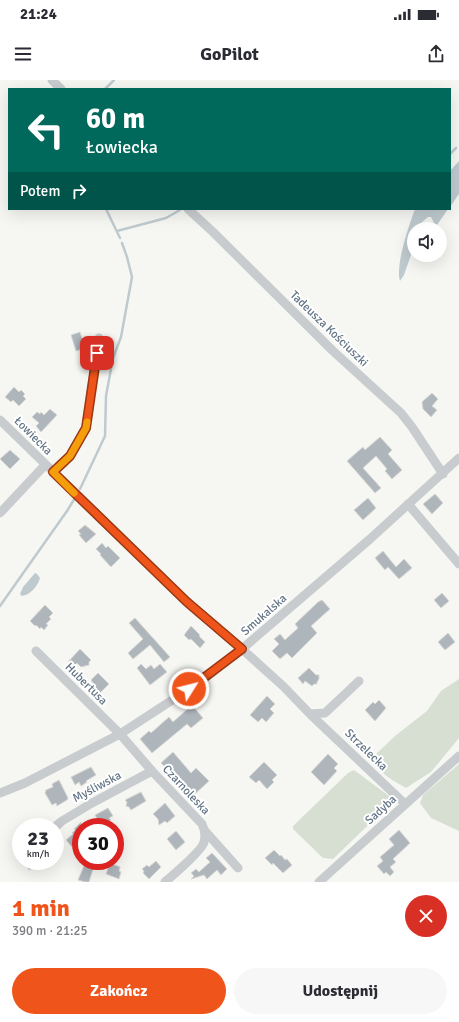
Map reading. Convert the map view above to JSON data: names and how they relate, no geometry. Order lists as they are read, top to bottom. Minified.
{"streets":{"street":["Tadeusza Kościuszki","Łowiecka","Smukalska","Hubertusa","Strzelecka","Myśliwska","Czarnoleska","Sadyba"]},"crossings":[["Tadeusza Kościuszki","Smukalska"],["Łowiecka","Smukalska"],["Łowiecka","Strzelecka"],["Smukalska","Hubertusa"],["Smukalska","Strzelecka"],["Smukalska","Czarnoleska"],["Hubertusa","Czarnoleska"],["Strzelecka","Sadyba"],["Myśliwska","Czarnoleska"]],"page":{"status":"21:24","header":"GoPilot","turn":["60 m","Łowiecka"],"then":"Potem","speed":"23 km/h","limit":"30","heading":["1 min","390 m · 21:25"],"buttons":["Zakończ","Udostępnij"]}}
